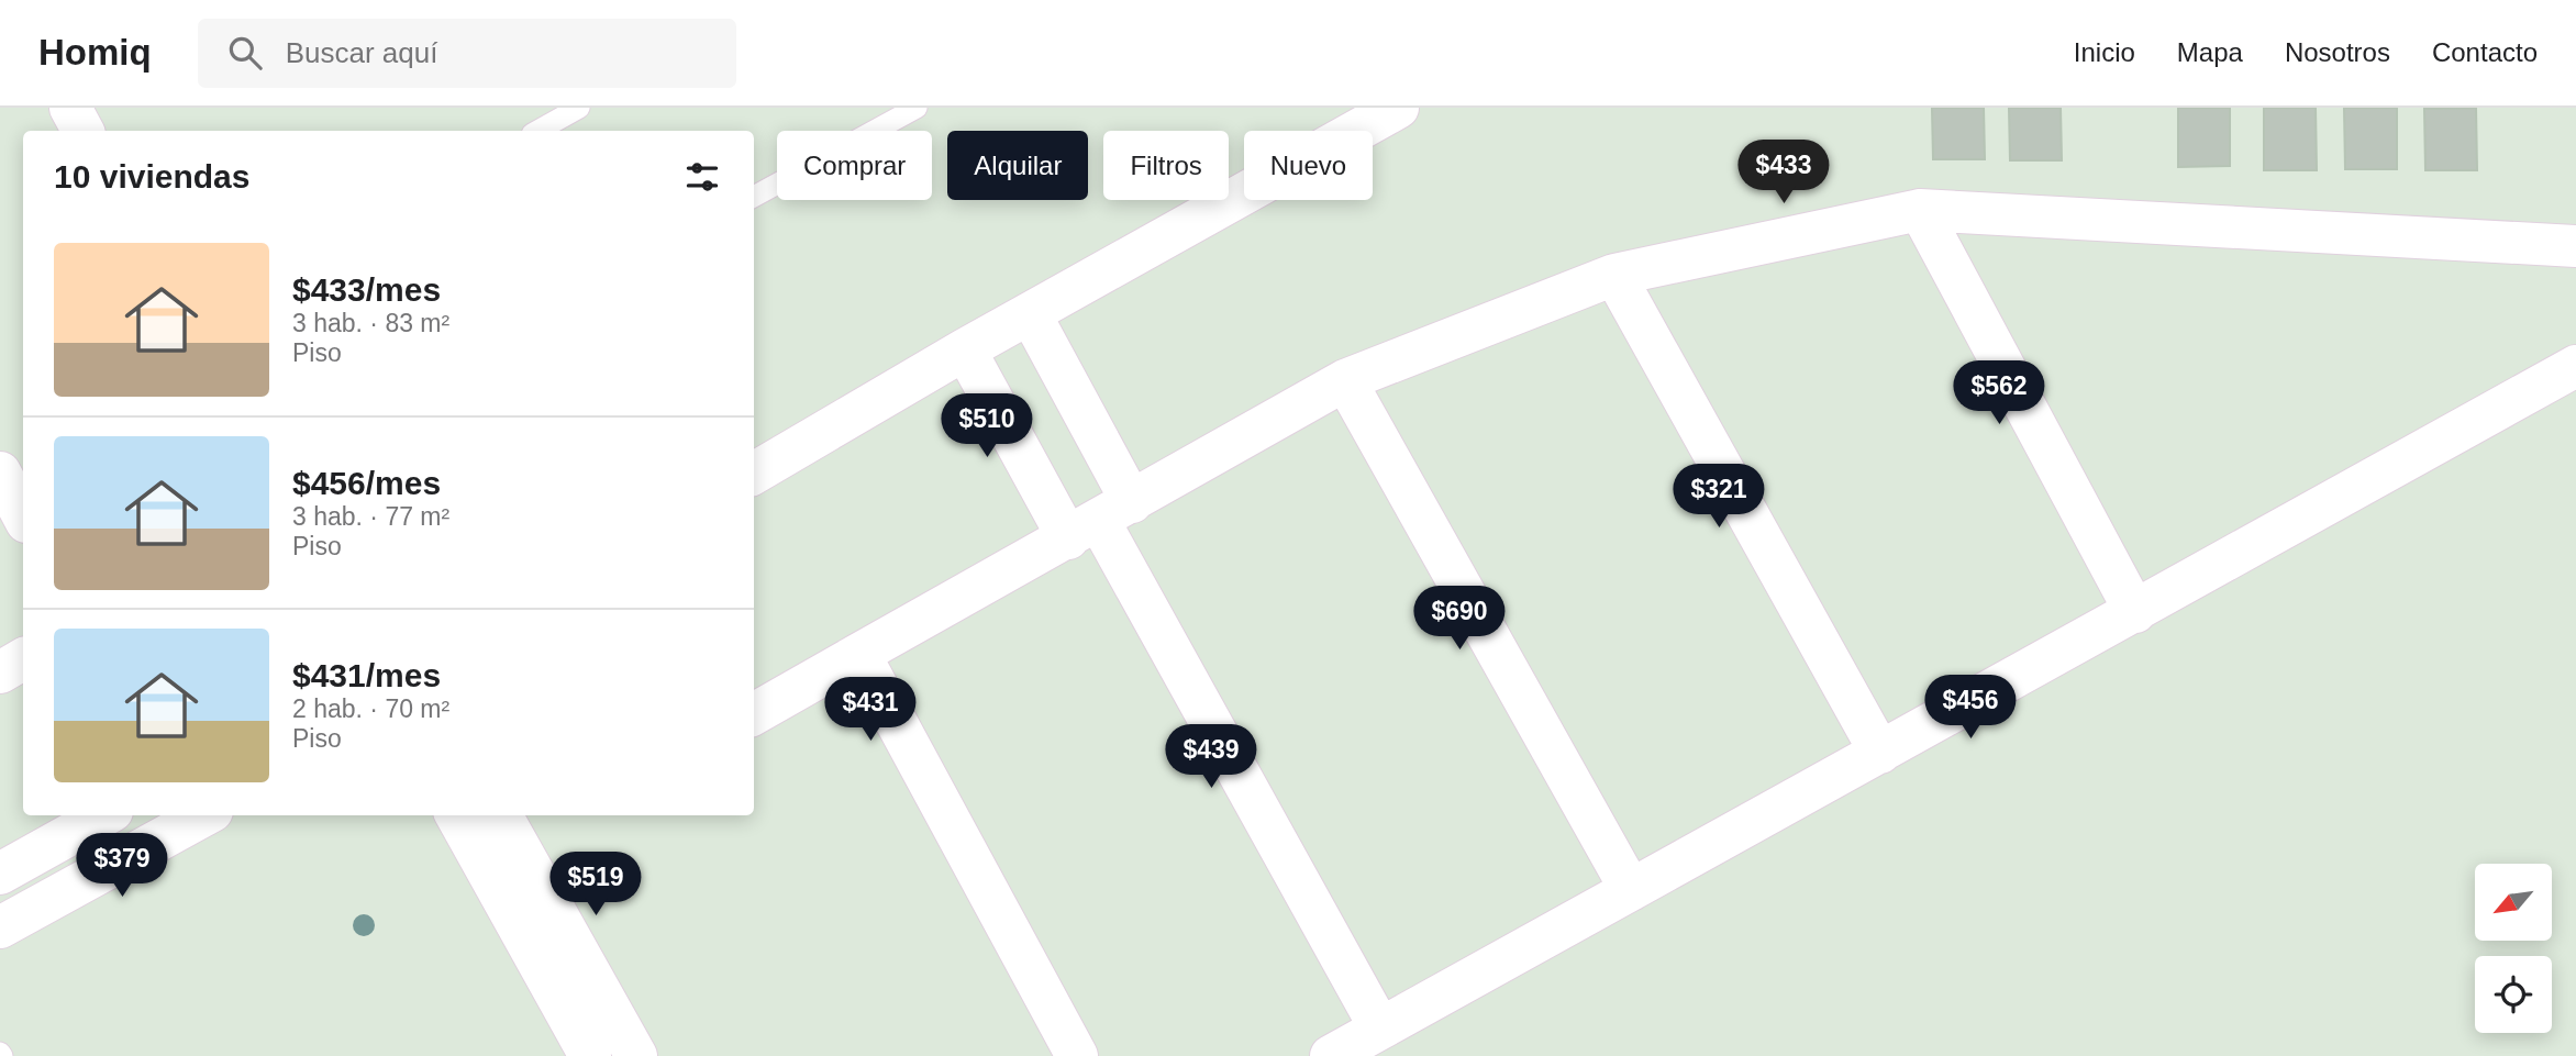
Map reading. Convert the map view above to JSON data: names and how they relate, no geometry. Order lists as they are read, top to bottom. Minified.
{"north":"bottom left","page":{"header":"Homiq","search":"Buscar aquí","nav":["Inicio","Mapa","Nosotros","Contacto"],"chip":["Comprar","Alquilar","Filtros","Nuevo"],"heading":"10 viviendas","price":["$433","$562","$510","$321","$690","$456","$431","$439","$379","$519"],"list":[{"name":"$433/mes","note":"3 hab. · 83 m² · Piso"},{"name":"$456/mes","note":"3 hab. · 77 m² · Piso"},{"name":"$431/mes","note":"2 hab. · 70 m² · Piso"}]}}
